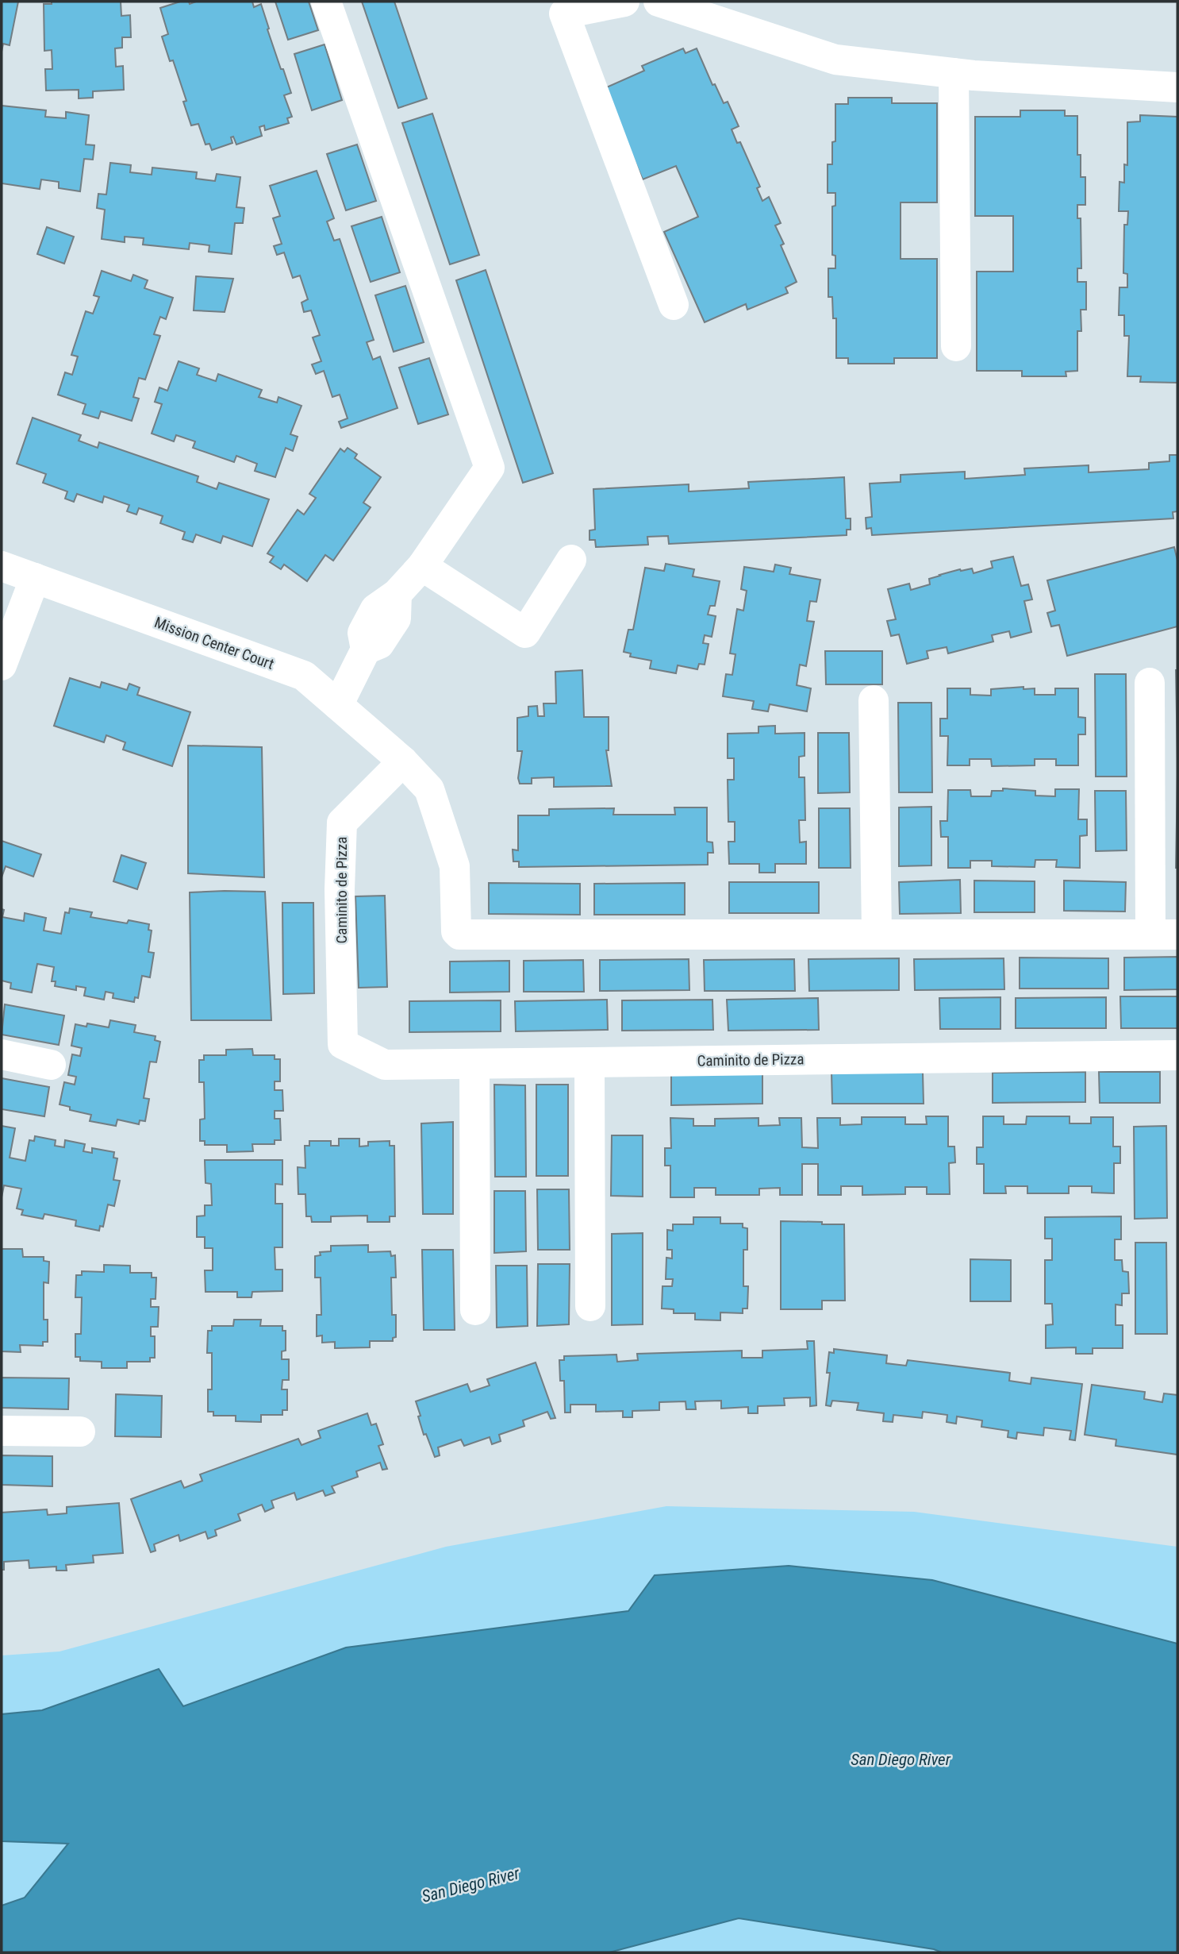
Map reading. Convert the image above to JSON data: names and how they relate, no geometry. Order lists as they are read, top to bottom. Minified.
{"streets":{"street":["Mission Center Court","Caminito de Pizza"]},"crossings":[["Mission Center Court","Caminito de Pizza"]],"water":["San Diego River"]}
